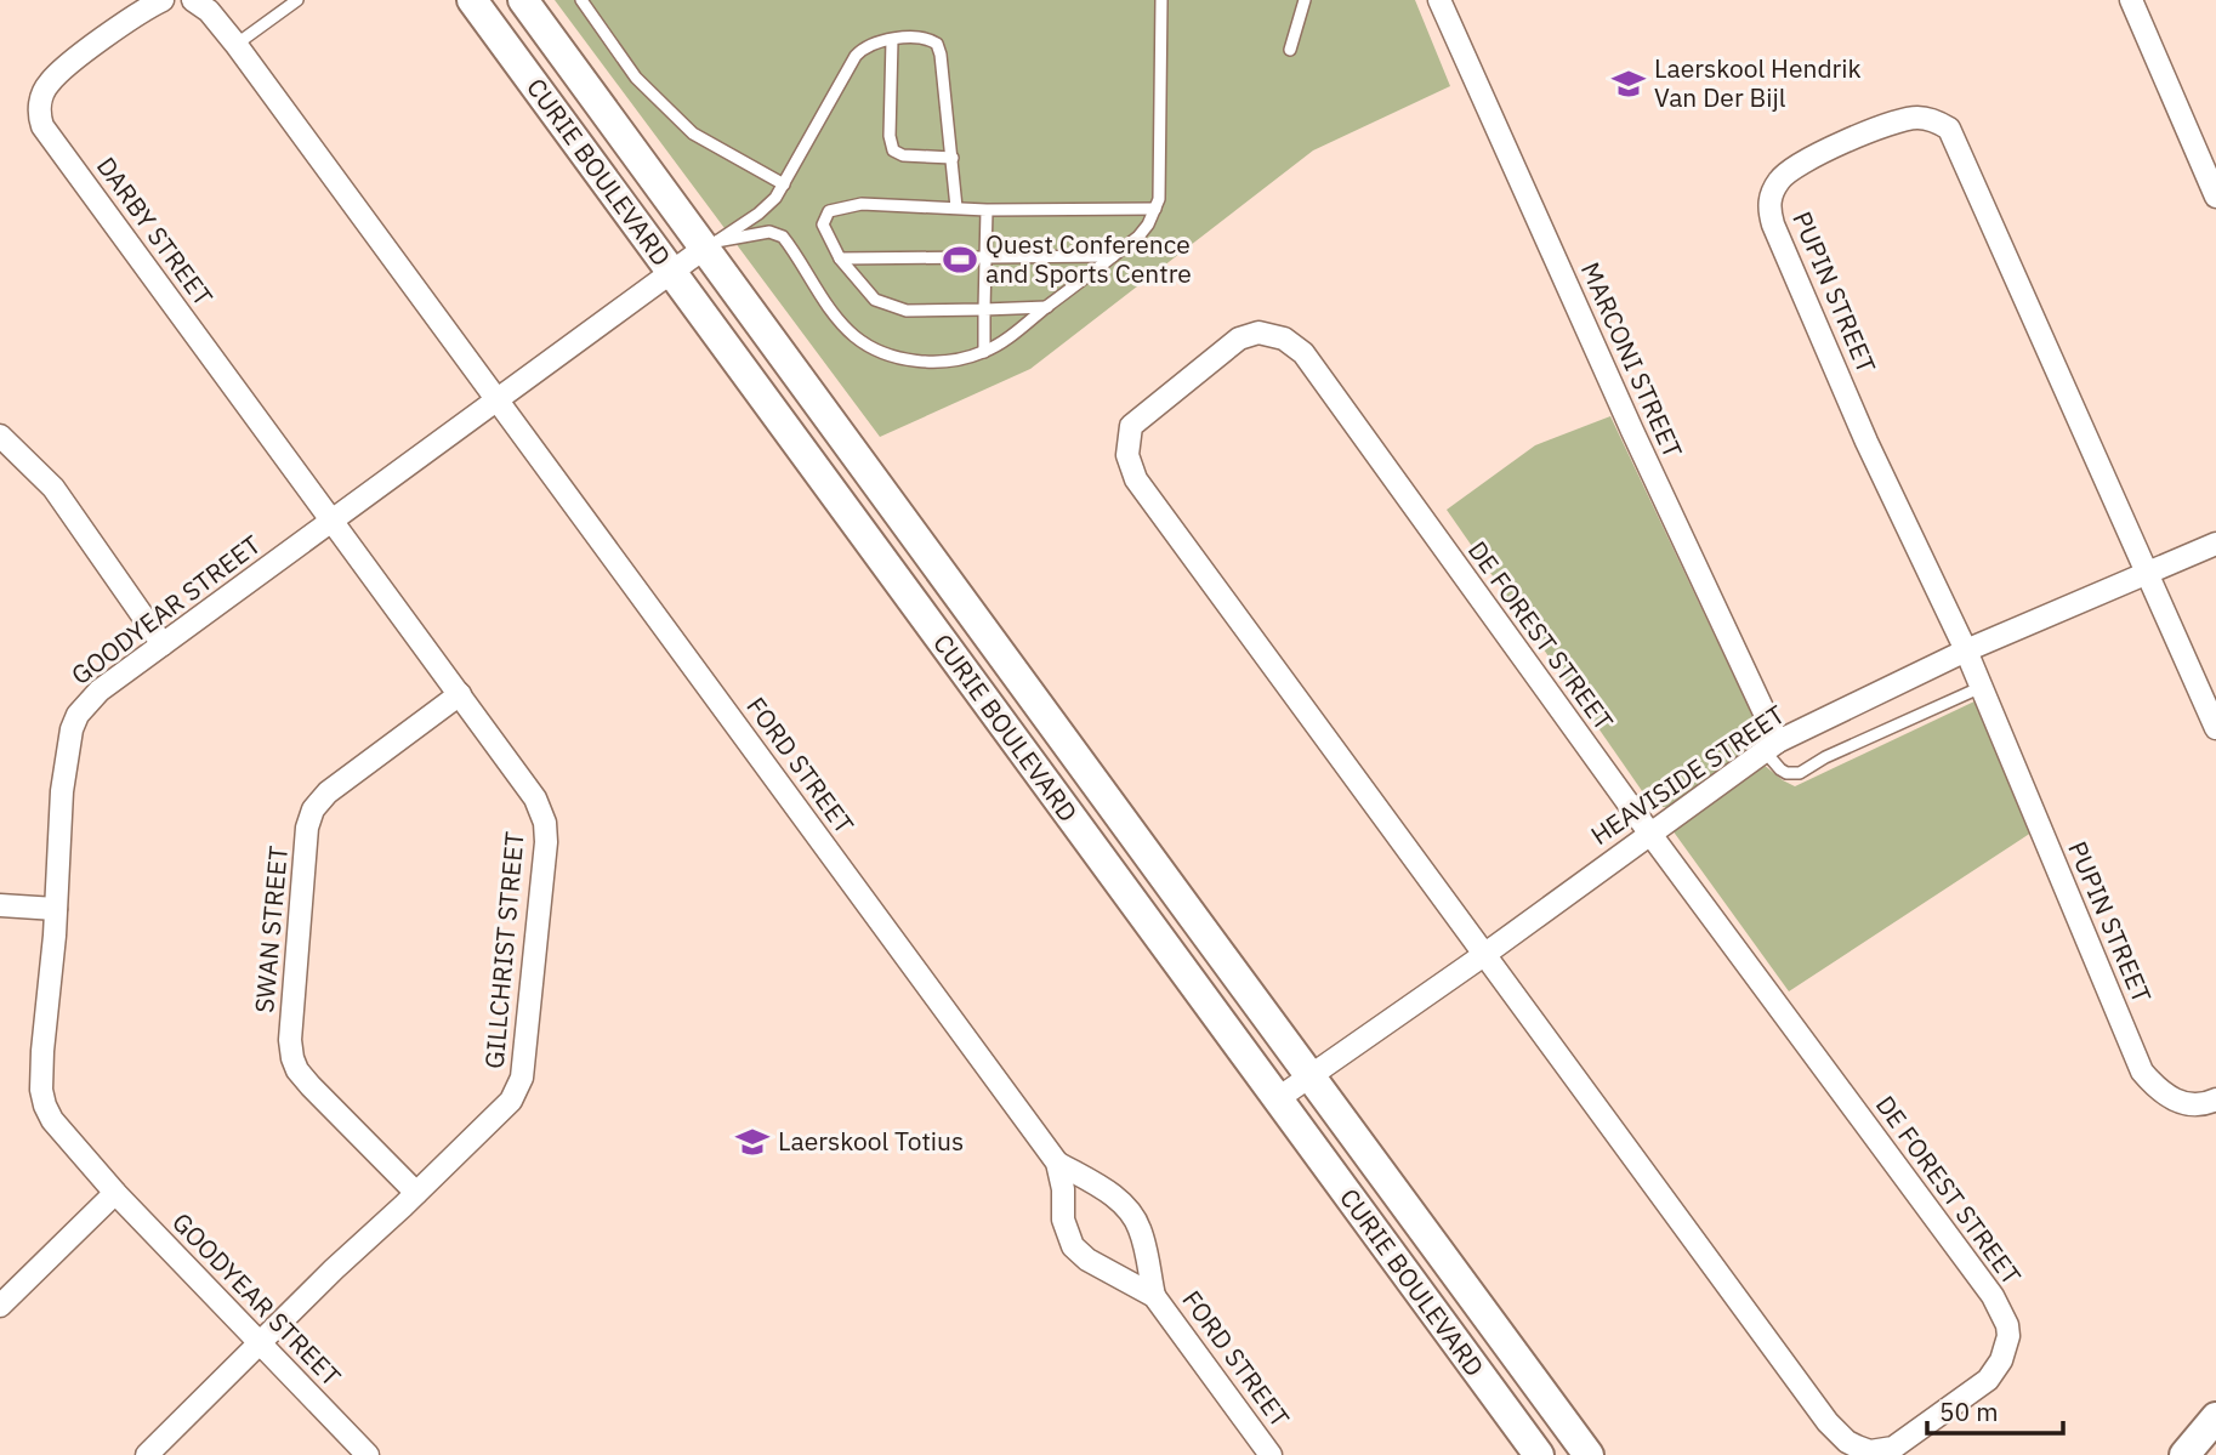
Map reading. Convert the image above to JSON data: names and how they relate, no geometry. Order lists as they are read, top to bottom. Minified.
{"streets":{"street":["CURIE BOULEVARD","DARBY STREET","PUPIN STREET","MARCONI STREET","GOODYEAR STREET","DE FOREST STREET","FORD STREET","HEAVISIDE STREET","SWAN STREET","GILLCHRIST STREET"]},"crossings":[["CURIE BOULEVARD","GOODYEAR STREET"],["CURIE BOULEVARD","HEAVISIDE STREET"],["DARBY STREET","GOODYEAR STREET"],["DARBY STREET","GILLCHRIST STREET"],["PUPIN STREET","HEAVISIDE STREET"],["MARCONI STREET","HEAVISIDE STREET"],["GOODYEAR STREET","FORD STREET"],["GOODYEAR STREET","GILLCHRIST STREET"],["DE FOREST STREET","HEAVISIDE STREET"],["SWAN STREET","GILLCHRIST STREET"]],"places":{"school or university":["Laerskool Hendrik Van Der Bijl","Laerskool Totius"],"sports":["Quest Conference and Sports Centre"]},"scale_bar":"50 m"}
